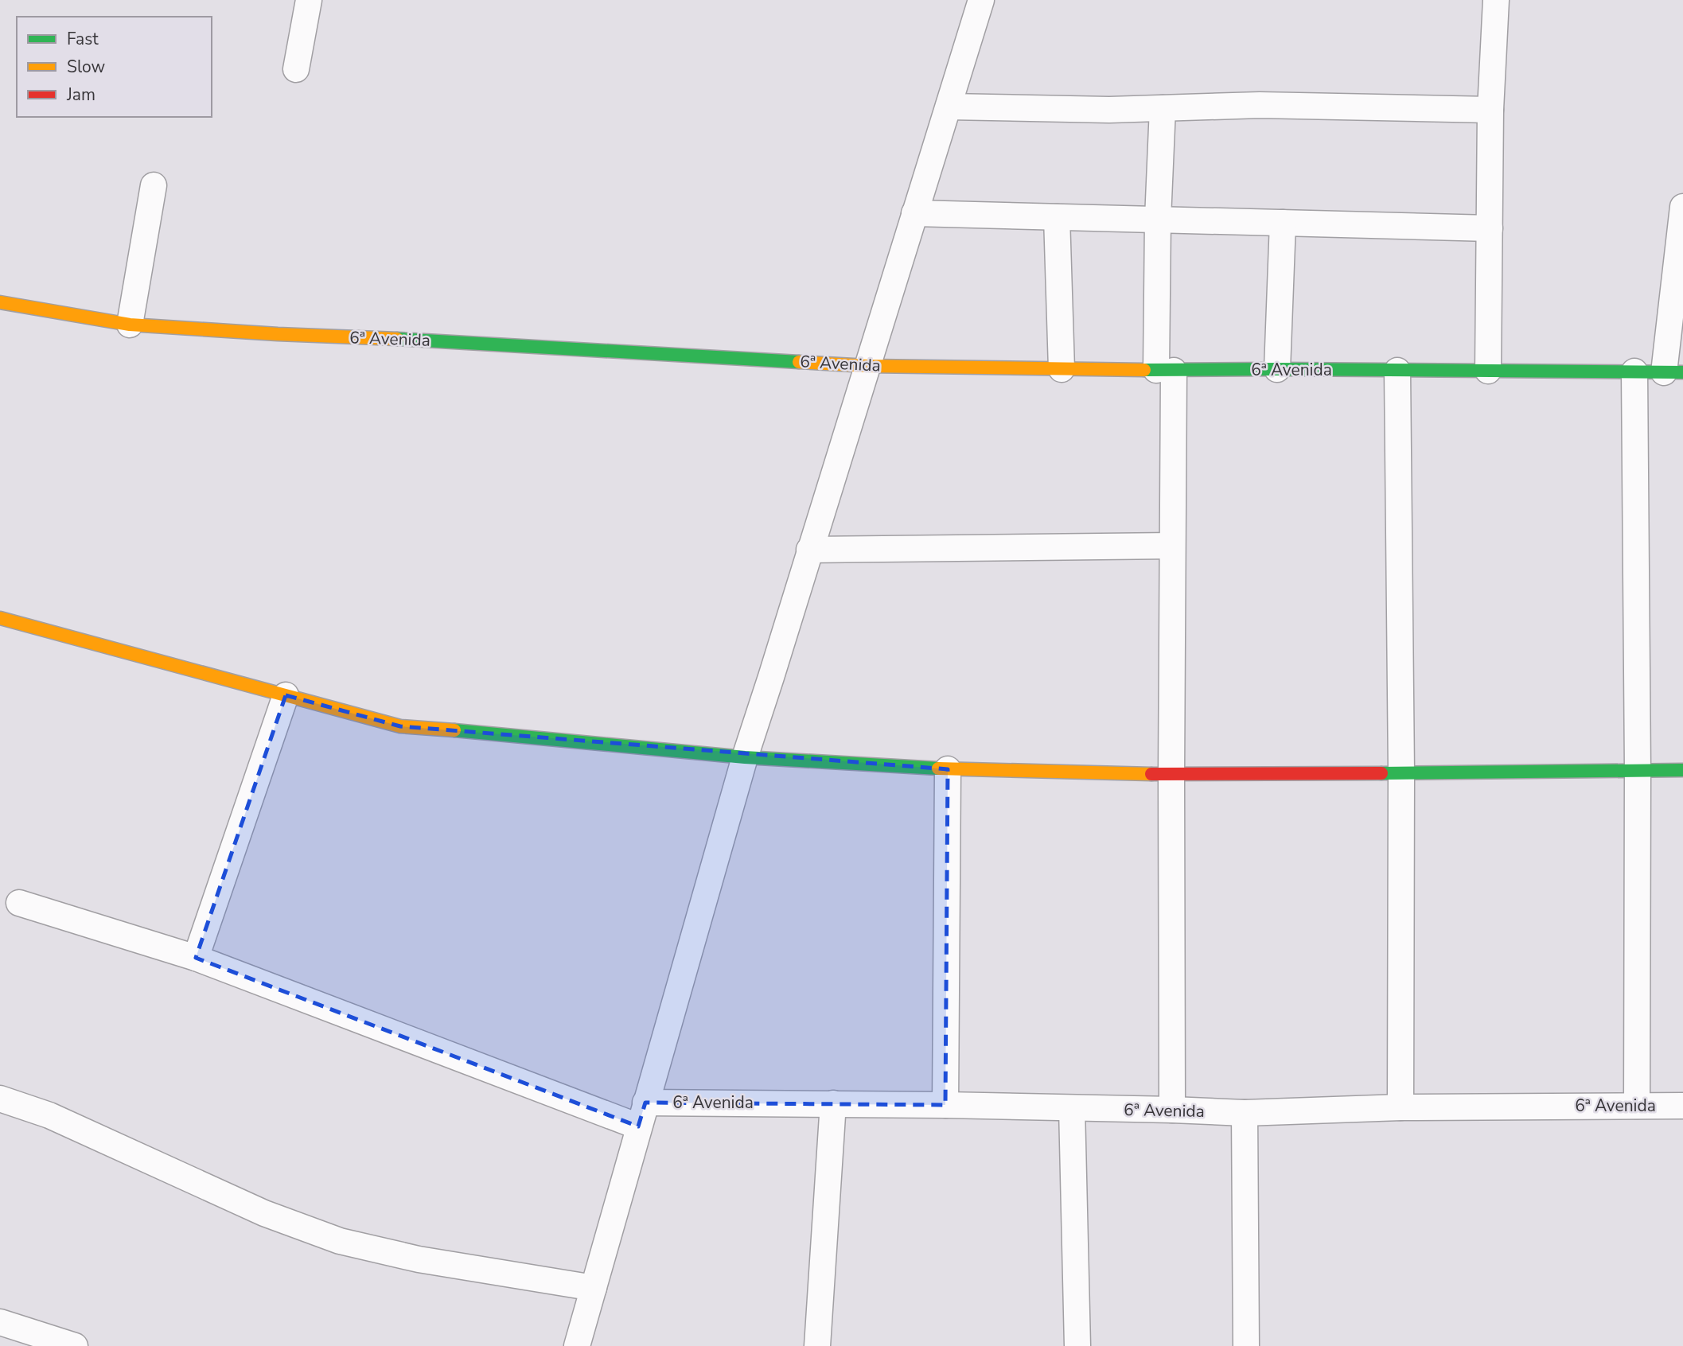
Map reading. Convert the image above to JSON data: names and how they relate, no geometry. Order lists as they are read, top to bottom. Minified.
{"streets":{"street":["6ª Avenida"]},"legend":["Fast","Slow","Jam"]}
